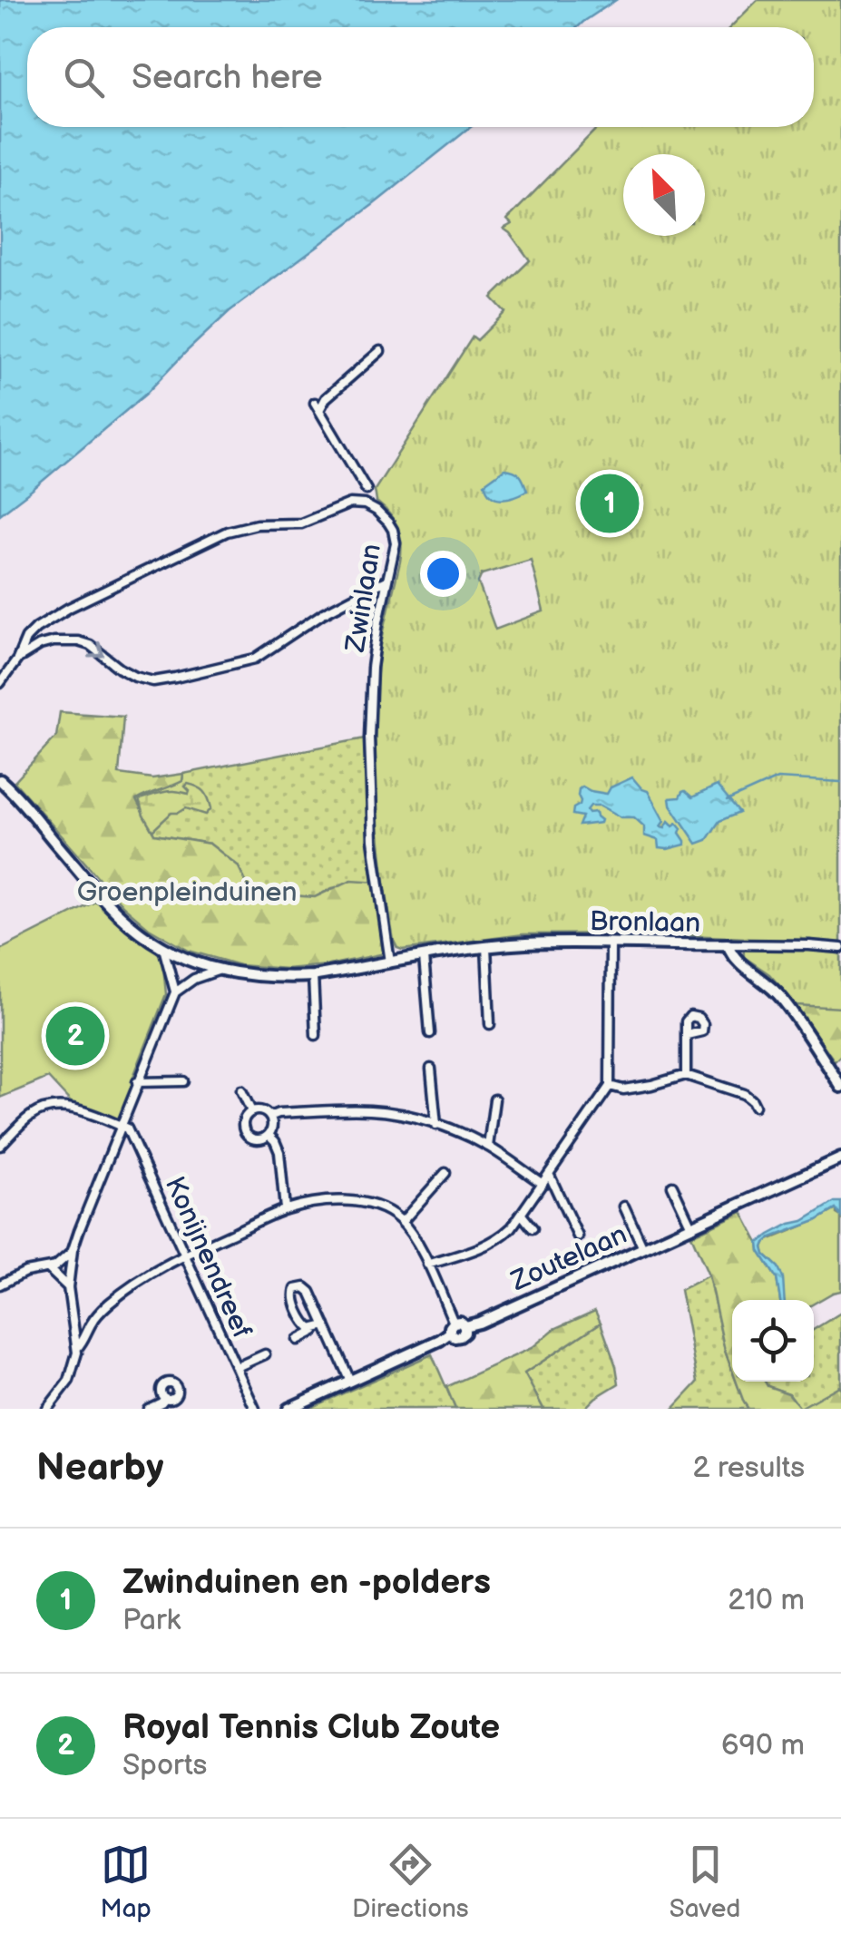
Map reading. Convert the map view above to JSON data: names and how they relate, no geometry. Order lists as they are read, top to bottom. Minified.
{"streets":{"street":["Zwinlaan","Bronlaan","Konijnendreef","Zoutelaan"]},"crossings":[["Zwinlaan","Bronlaan"]],"parks":["Groenpleinduinen"],"north":"top left","page":{"search":"Search here","pins":["1","2"],"heading":["Nearby","2 results"],"list":[{"mark":"1","name":"Zwinduinen en -polders","note":"Park","value":"210 m"},{"mark":"2","name":"Royal Tennis Club Zoute","note":"Sports","value":"690 m"}],"nav":["Map","Directions","Saved"]}}
